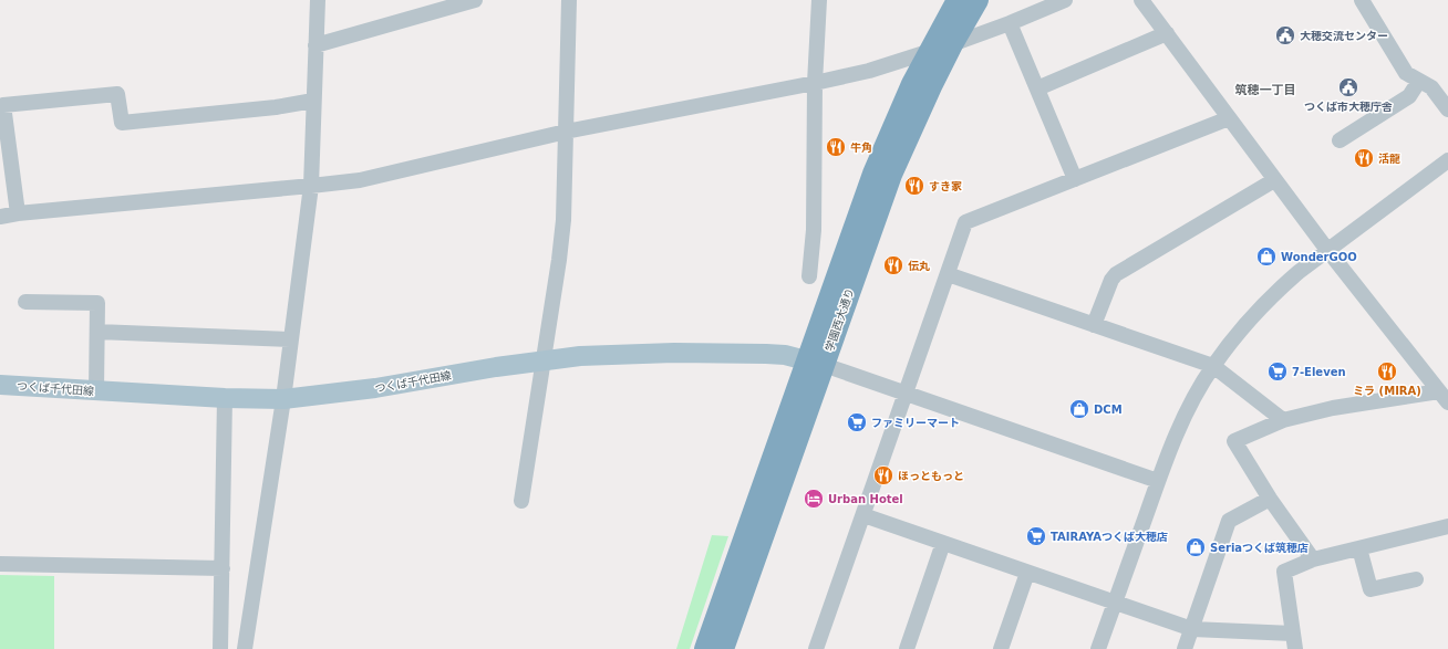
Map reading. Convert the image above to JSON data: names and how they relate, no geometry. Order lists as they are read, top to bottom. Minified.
{"streets":{"highway":["学園西大通り"],"main road":["つくば千代田線"]},"crossings":[["学園西大通り","つくば千代田線"]],"districts":["筑穂一丁目"],"places":{"public building":["大穂交流センター","つくば市大穂庁舎"],"restaurant":["牛角","活龍","すき家","伝丸","ミラ (MIRA)","ほっともっと"],"shop":["WonderGOO","DCM","Seriaつくば筑穂店"],"supermarket":["7-Eleven","ファミリーマート","TAIRAYAつくば大穂店"],"hotel":["Urban Hotel"]}}
